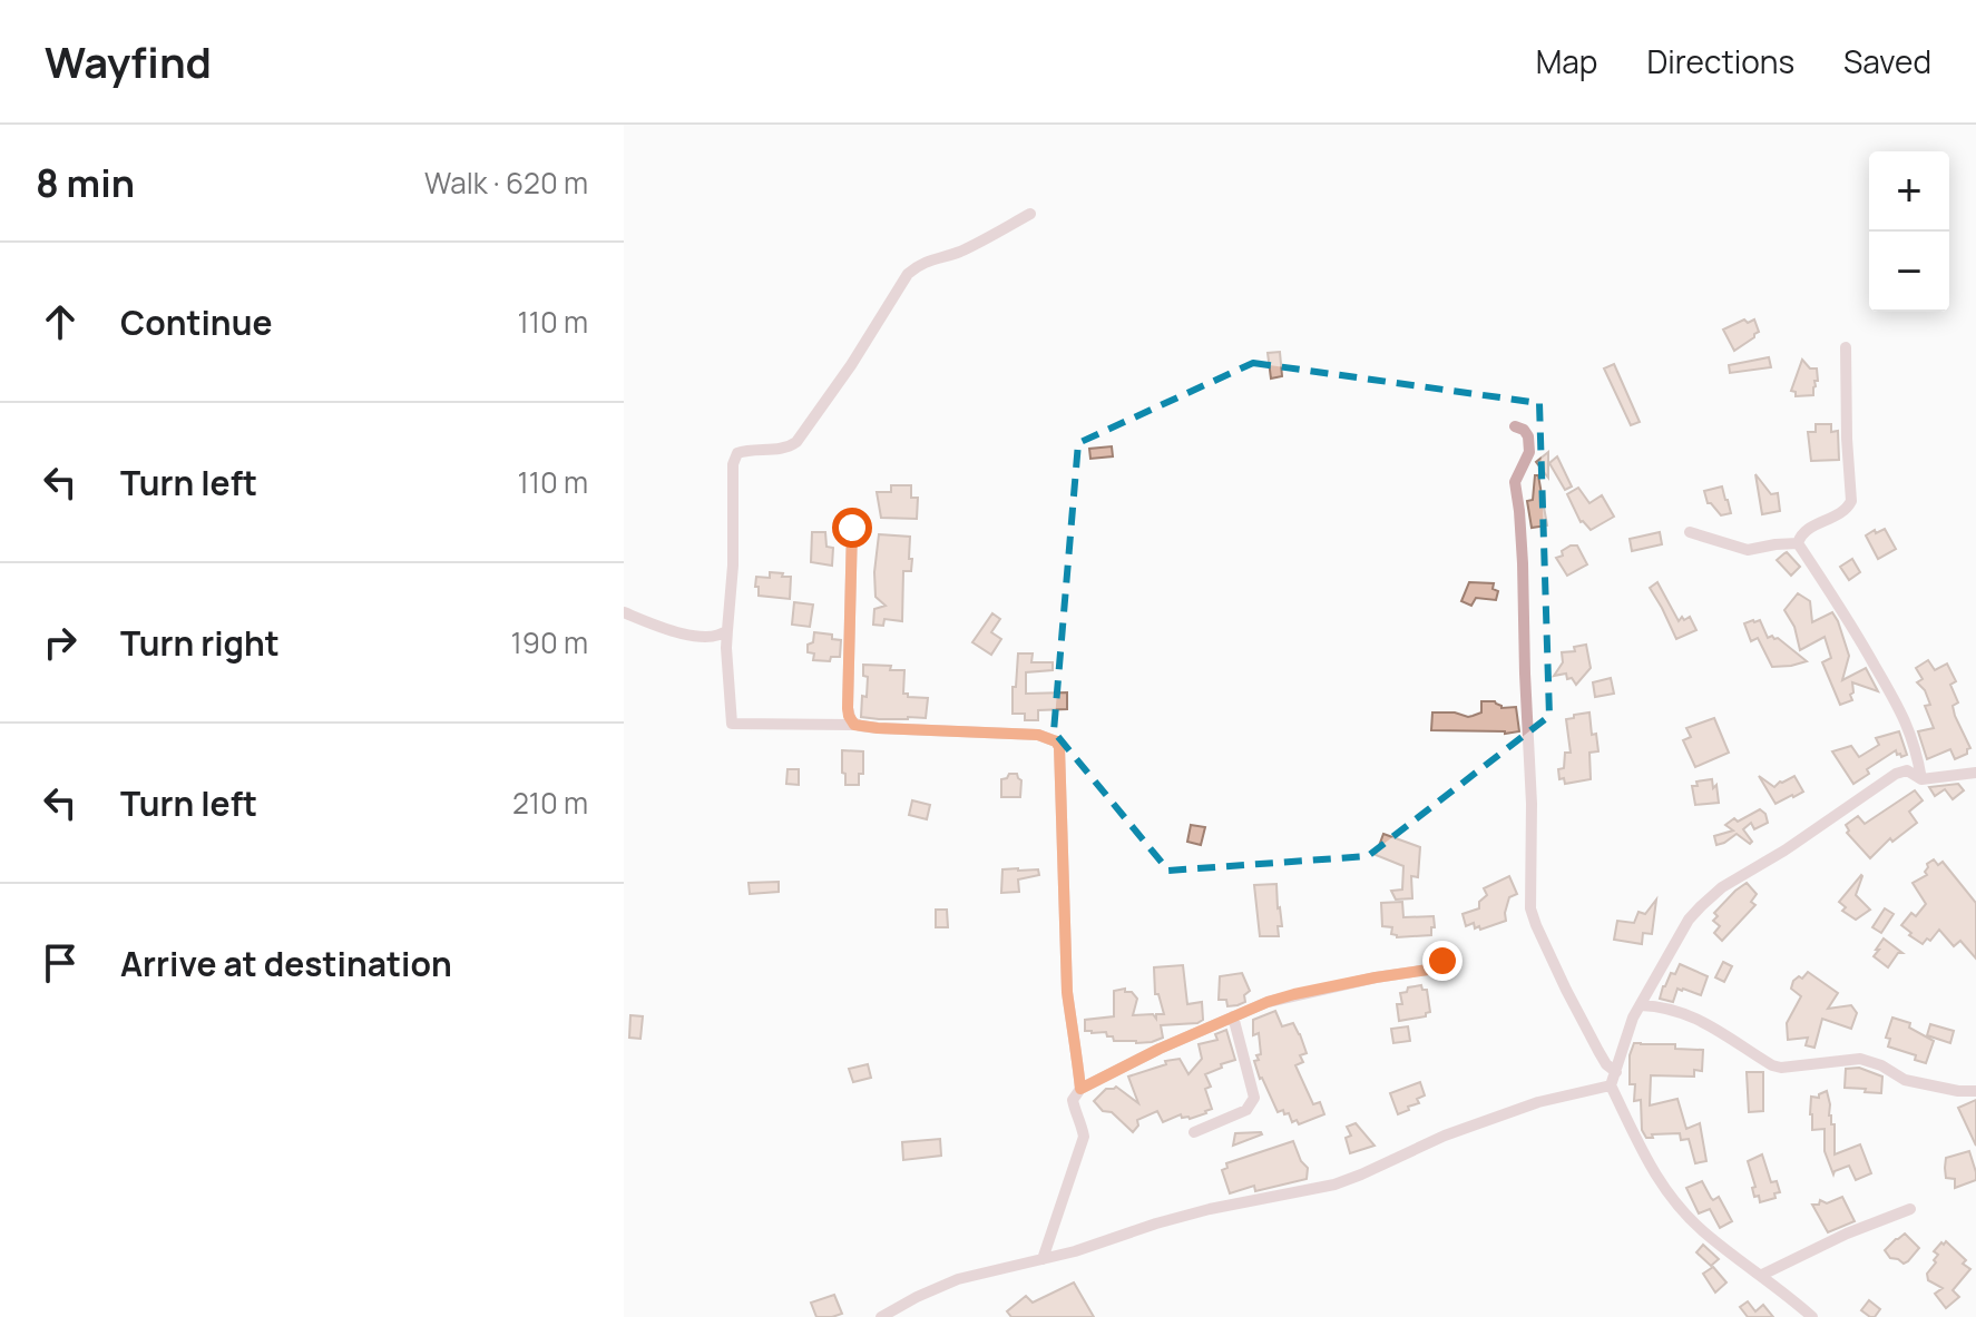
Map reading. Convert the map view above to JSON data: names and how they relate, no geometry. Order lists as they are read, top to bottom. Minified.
{"page":{"header":"Wayfind","nav":["Map","Directions","Saved"],"heading":["8 min","Walk · 620 m"],"map_buttons":["+","−"],"list":[["Continue","110 m"],["Turn left","110 m"],["Turn right","190 m"],["Turn left","210 m"],"Arrive at destination"]}}
